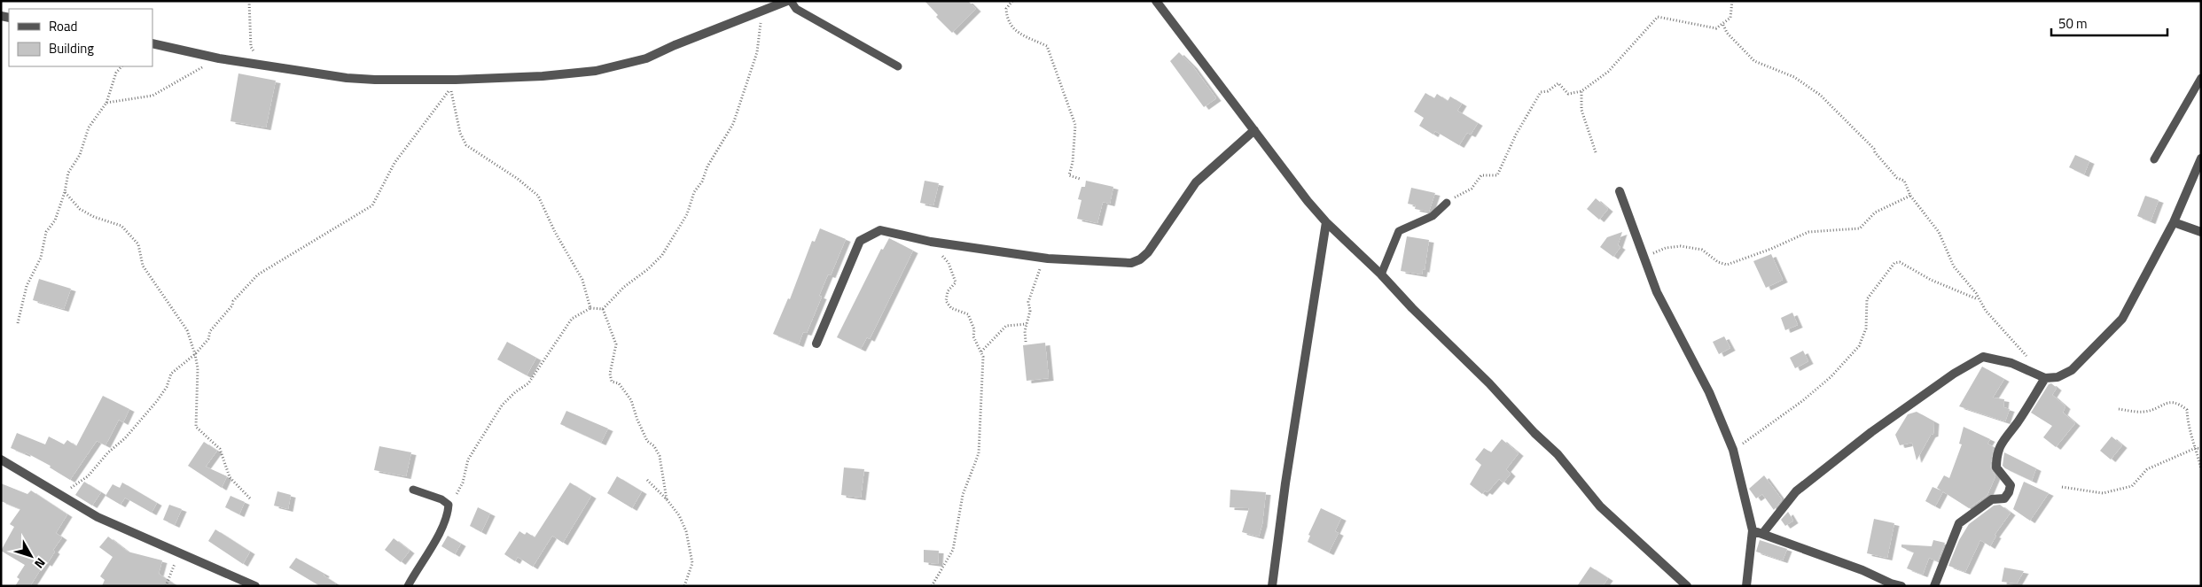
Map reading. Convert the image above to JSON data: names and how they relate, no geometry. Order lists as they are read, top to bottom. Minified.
{"legend":["Road","Building"],"scale_bar":"50 m","north":"bottom right"}
